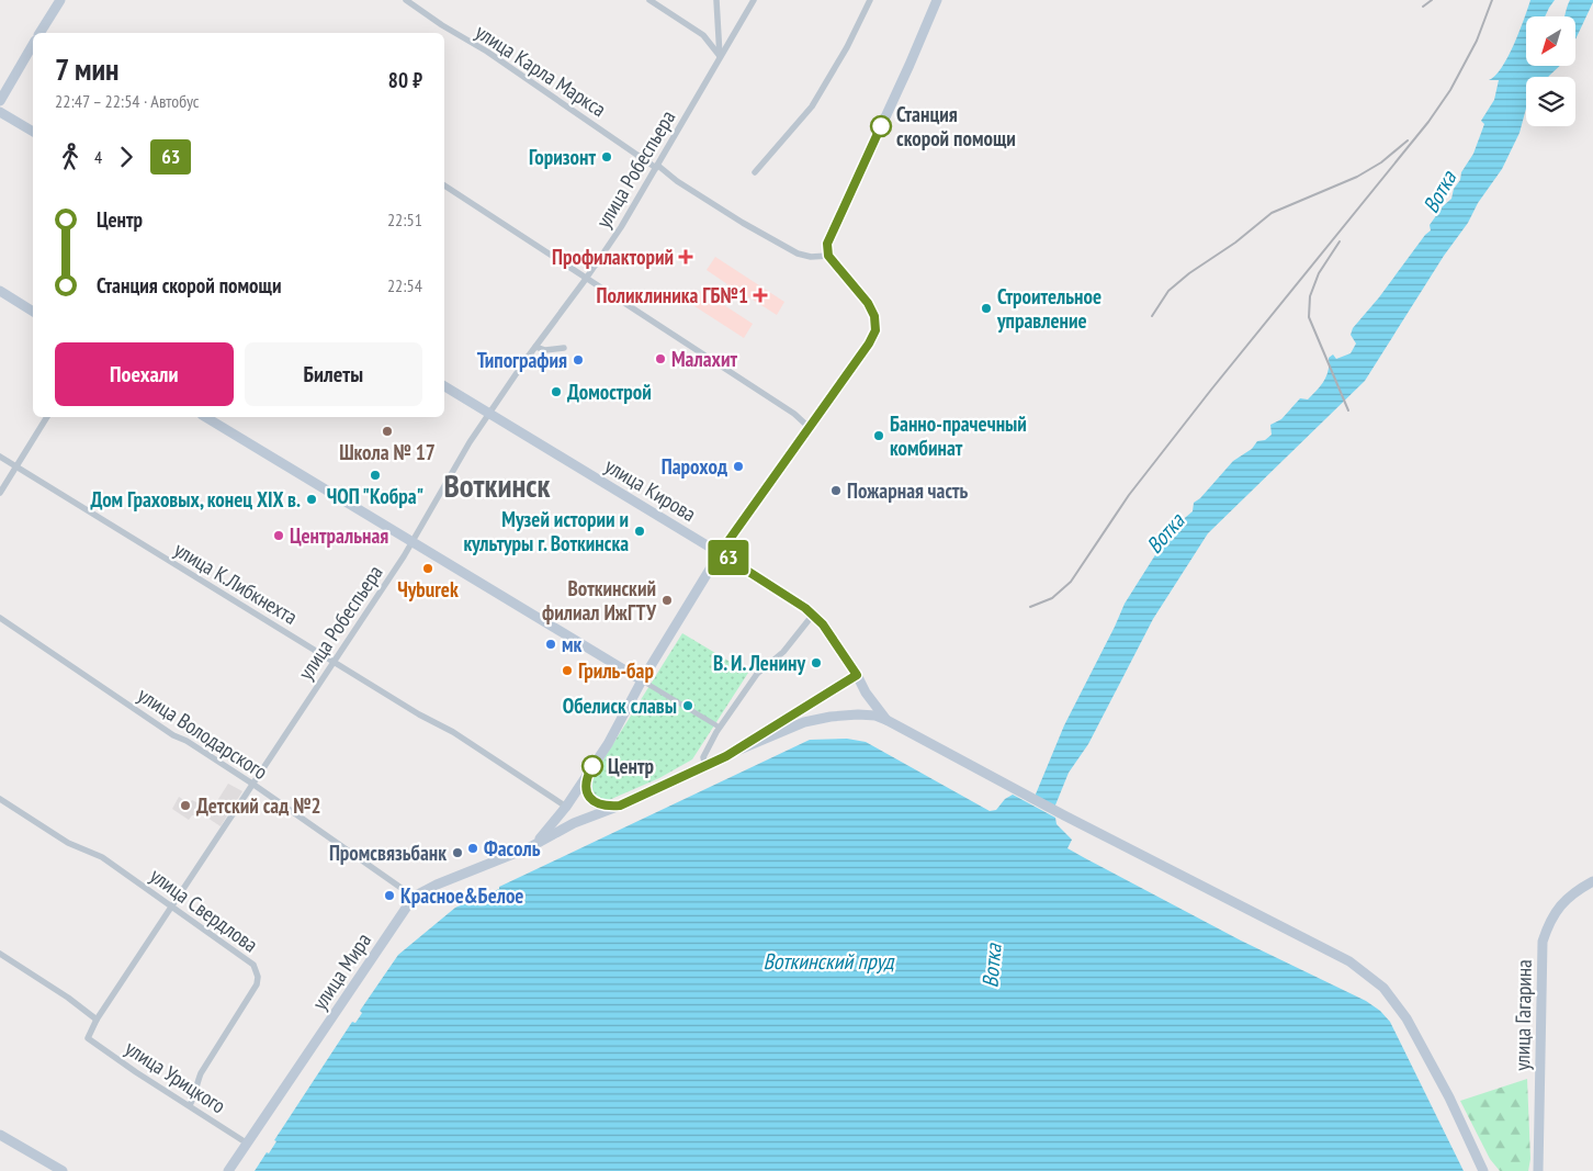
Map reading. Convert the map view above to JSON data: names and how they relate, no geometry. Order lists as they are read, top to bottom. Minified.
{"streets":{"main road":["улица Кирова","улица Мира","улица Гагарина"],"street":["улица Карла Маркса","улица Робеспьера","улица К.Либкнехта","улица Володарского","улица Свердлова","улица Урицкого"]},"crossings":[["улица Карла Маркса","улица Робеспьера"],["улица Карла Маркса","улица Мира"],["улица Робеспьера","улица Кирова"],["улица Робеспьера","улица К.Либкнехта"],["улица Робеспьера","улица Володарского"],["улица Робеспьера","улица Свердлова"],["улица Робеспьера","улица Урицкого"],["улица Кирова","улица Мира"],["улица К.Либкнехта","улица Мира"],["улица Володарского","улица Мира"],["улица Свердлова","улица Урицкого"],["улица Мира","улица Урицкого"]],"districts":["Воткинск"],"water":["Вотка","Воткинский пруд"],"places":{"other":["Станция скорой помощи","Горизонт","Строительное управление","Малахит","Типография","Домострой","Школа № 17","Банно-прачечный комбинат","Пароход","ЧОП \"Кобра\"","Пожарная часть","Дом Граховых, конец XIX в.","Музей истории и культуры г. Воткинска","Центральная","Чуburek","Воткинский филиал ИжГТУ","мк","В. И. Ленину","Гриль-бар","Обелиск славы","Центр","Детский сад №2","Фасоль","Промсвязьбанк","Красное&Белое"],"health":["Профилакторий","Поликлиника ГБ№1"]},"lines":["bus line 63"],"north":"bottom left","page":{"on_map":"63","heading":["7 мин","22:47 – 22:54 · Автобус","80 ₽"],"legs":["4","63"],"list":[{"name":"Центр","value":"22:51"},{"name":"Станция скорой помощи","value":"22:54"}],"buttons":["Поехали","Билеты"]}}
